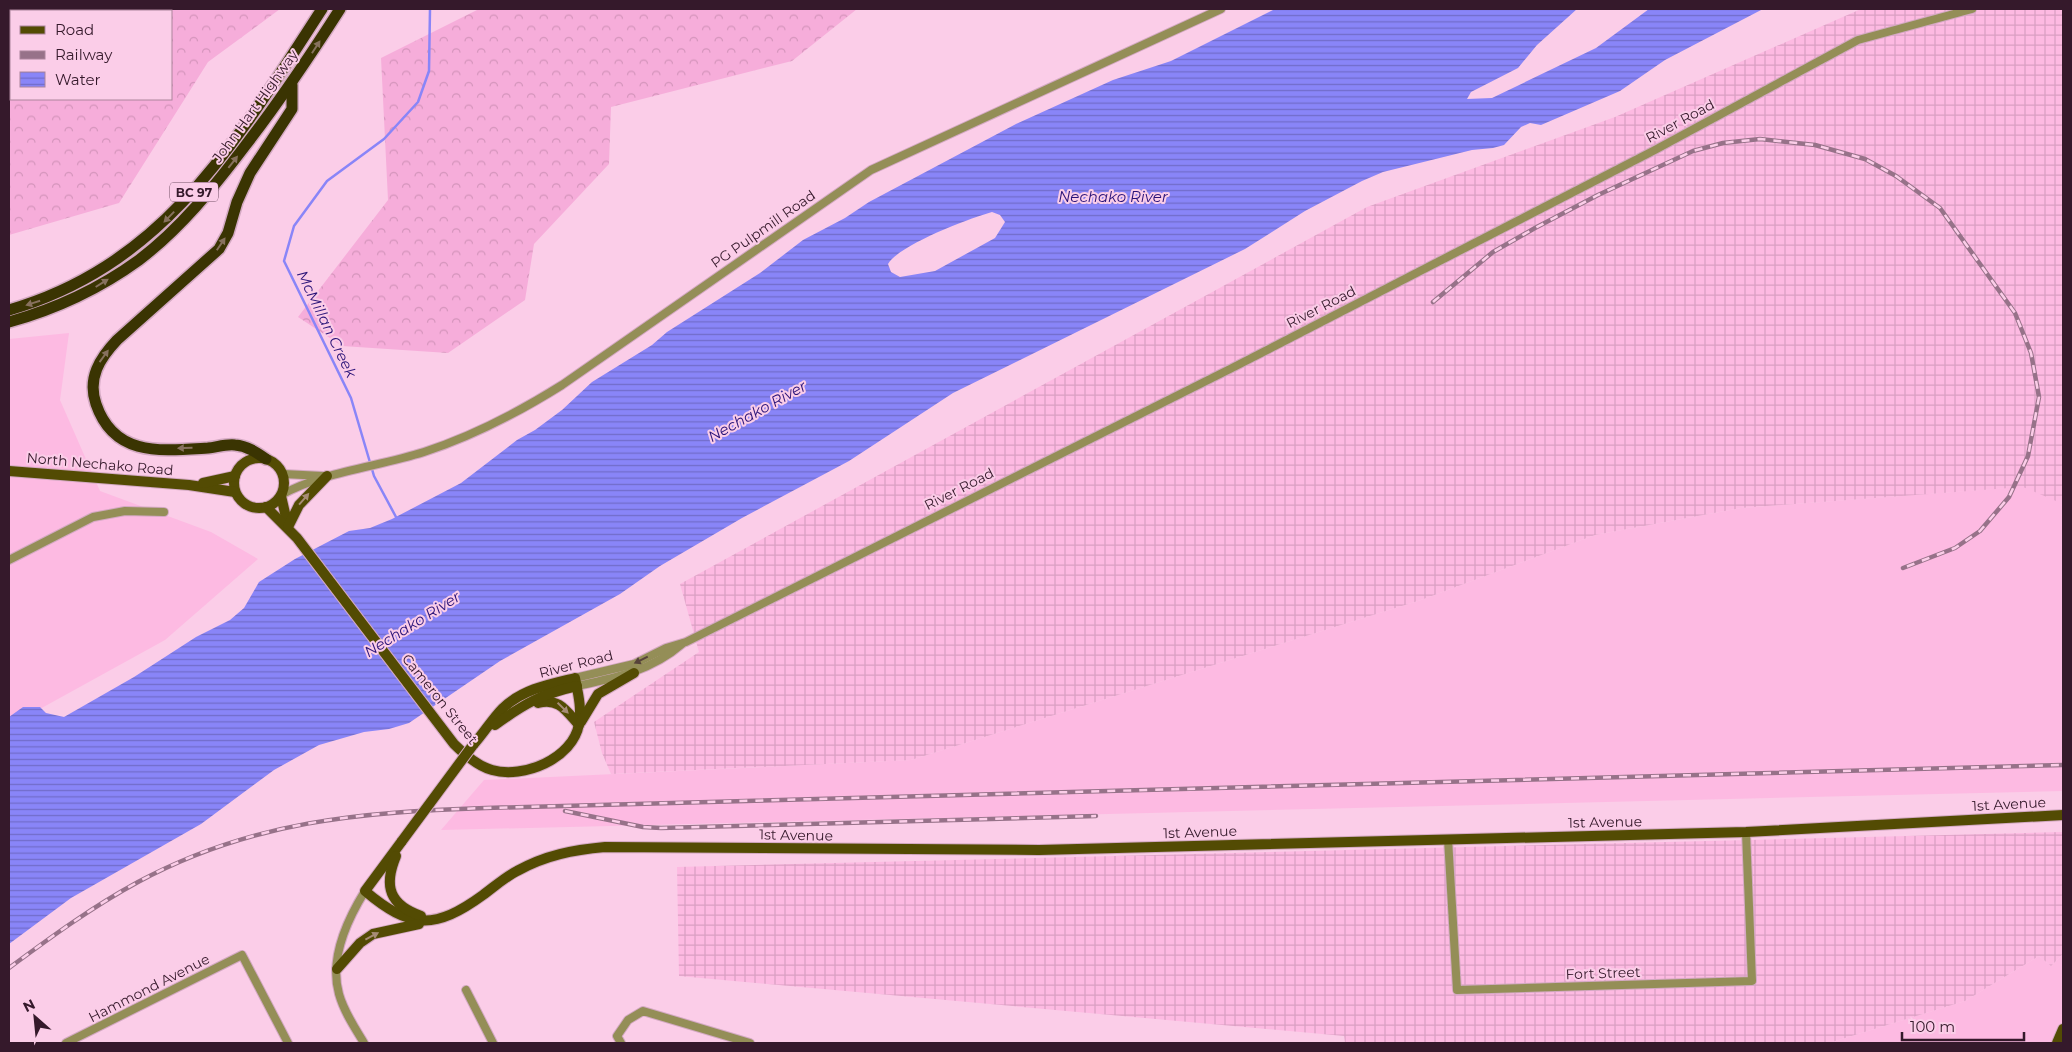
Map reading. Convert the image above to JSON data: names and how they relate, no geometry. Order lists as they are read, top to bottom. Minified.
{"streets":{"highway":["John Hart Highway","BC 97"],"main road":["River Road","North Nechako Road","Cameron Street","1st Avenue"],"street":["PG Pulpmill Road","Fort Street","Hammond Avenue"]},"crossings":[["River Road","Cameron Street"],["River Road","1st Avenue"],["1st Avenue","Fort Street"]],"water":["Nechako River","McMillan Creek"],"legend":["Road","Railway","Water"],"scale_bar":"100 m","north":"top left"}
